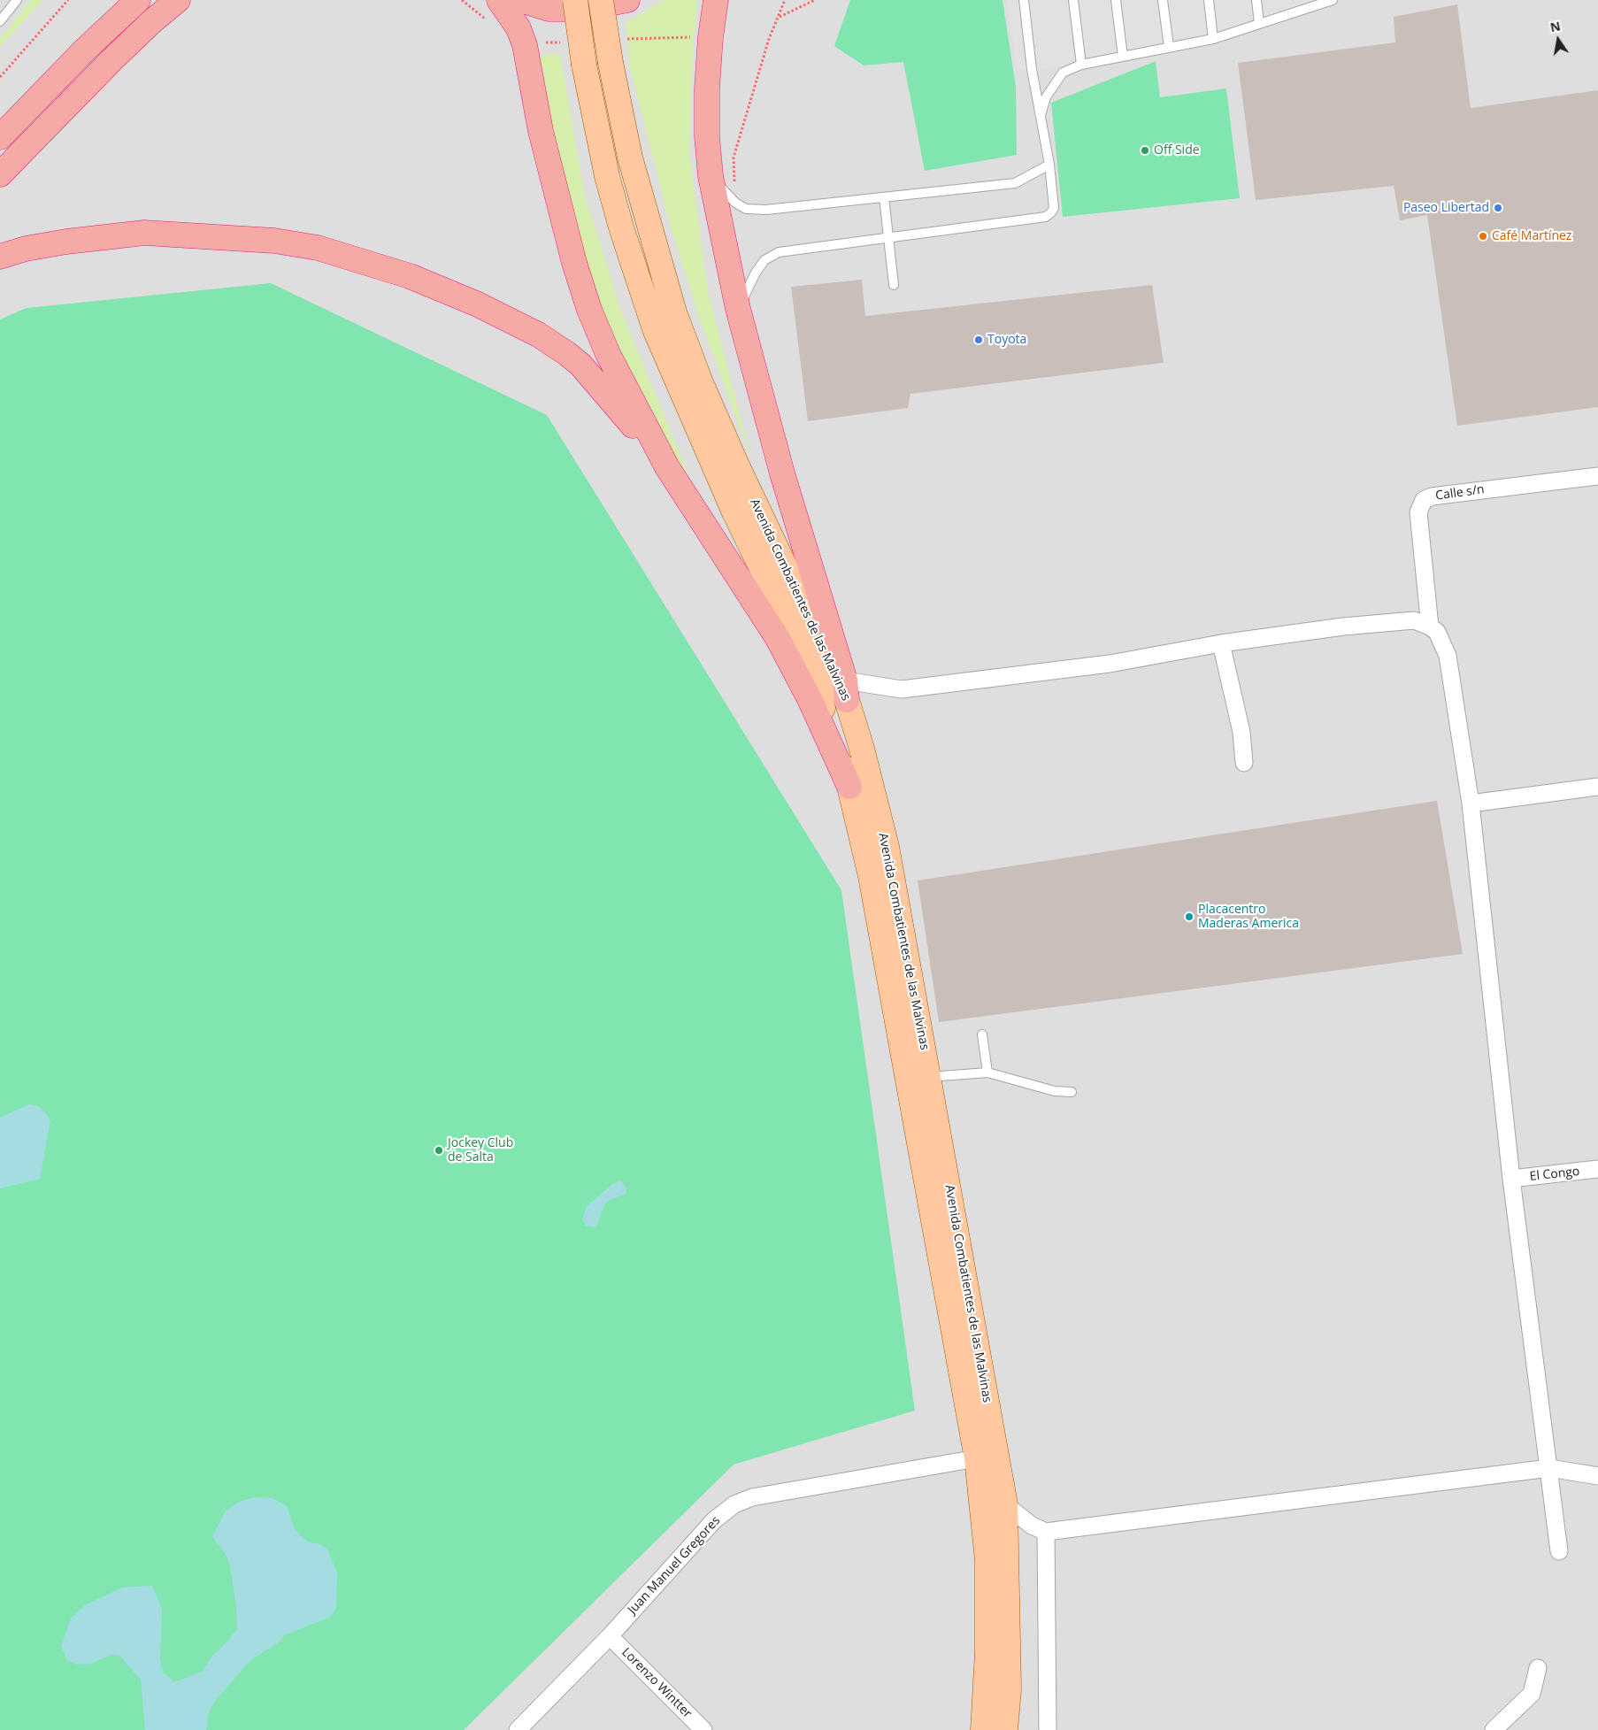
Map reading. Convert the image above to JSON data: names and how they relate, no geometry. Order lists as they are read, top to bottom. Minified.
{"streets":{"main road":["Avenida Combatientes de las Malvinas"],"street":["Calle s/n","El Congo","Juan Manuel Gregores","Lorenzo Wintter"]},"crossings":[["Avenida Combatientes de las Malvinas","Juan Manuel Gregores"],["Juan Manuel Gregores","Lorenzo Wintter"]],"places":["Off Side","Paseo Libertad","Café Martínez","Toyota","Placacentro Maderas America","Jockey Club de Salta"],"north":"top"}
